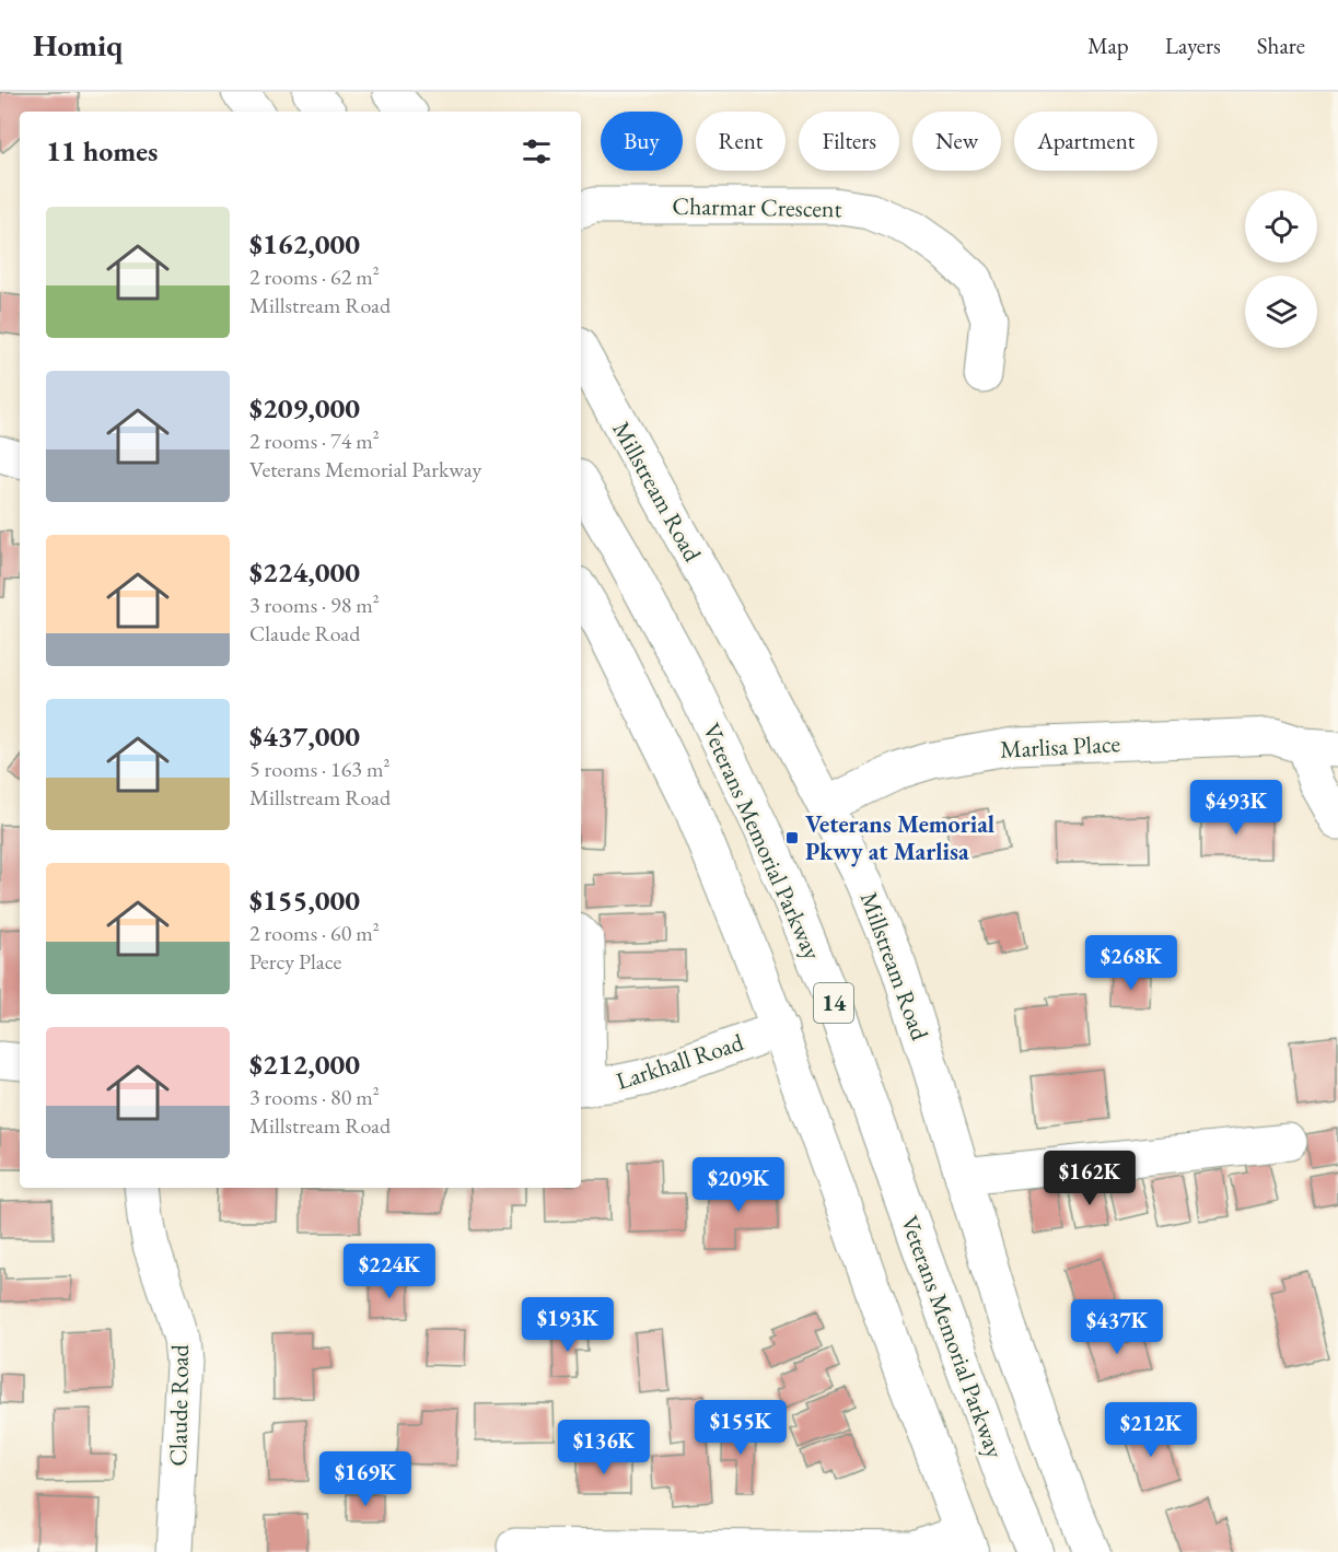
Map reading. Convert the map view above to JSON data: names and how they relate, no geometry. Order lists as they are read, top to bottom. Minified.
{"streets":{"street":["Charmar Crescent","Millstream Road","Marlisa Place","Veterans Memorial Parkway","14","Larkhall Road","Claude Road"]},"crossings":[["Millstream Road","Marlisa Place"],["14","Larkhall Road"]],"places":{"transit":["Veterans Memorial Pkwy at Marlisa"]},"page":{"header":"Homiq","nav":["Map","Layers","Share"],"chip":["Buy","Rent","Filters","New","Apartment"],"heading":"11 homes","list":[{"name":"$162,000","note":"2 rooms · 62 m² · Millstream Road"},{"name":"$209,000","note":"2 rooms · 74 m² · Veterans Memorial Parkway"},{"name":"$224,000","note":"3 rooms · 98 m² · Claude Road"},{"name":"$437,000","note":"5 rooms · 163 m² · Millstream Road"},{"name":"$155,000","note":"2 rooms · 60 m² · Percy Place"},{"name":"$212,000","note":"3 rooms · 80 m² · Millstream Road"}],"price":["$493K","$268K","$162K","$209K","$224K","$193K","$437K","$155K","$212K","$136K","$169K"]}}
